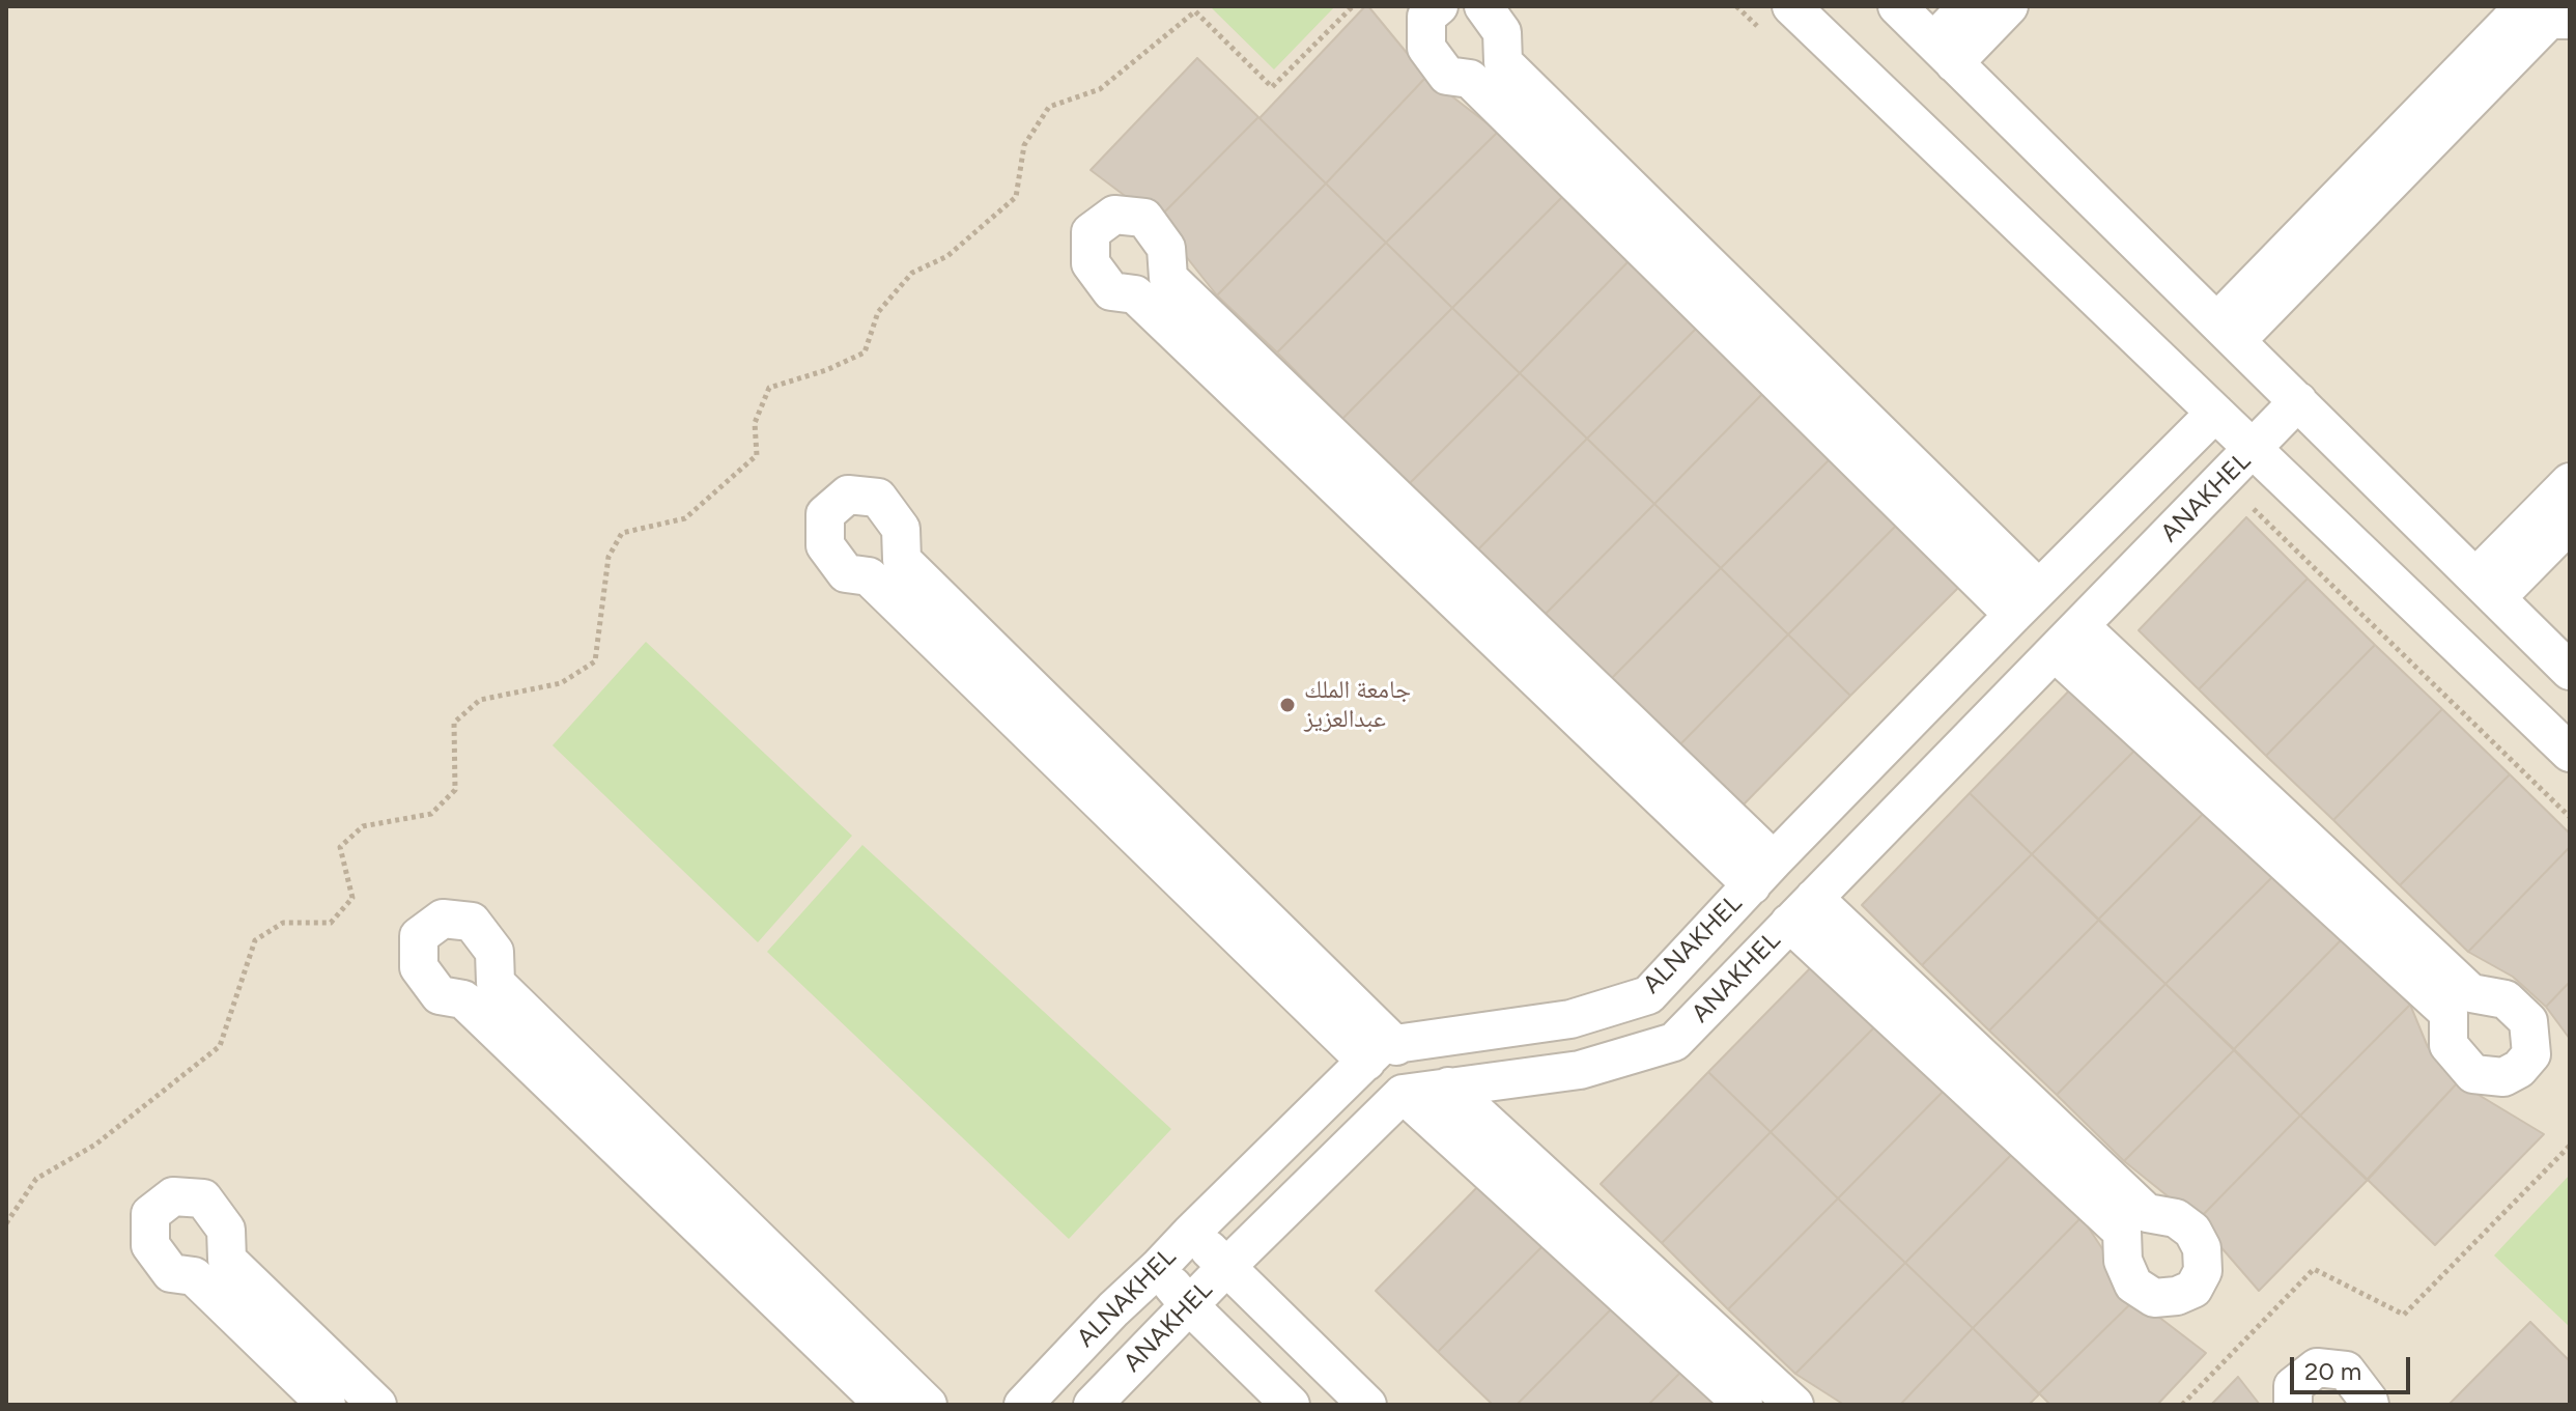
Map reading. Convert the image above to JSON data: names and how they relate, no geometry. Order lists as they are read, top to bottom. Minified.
{"streets":{"street":["ANAKHEL","ALNAKHEL"]},"places":["جامعة الملك عبدالعزيز"],"scale_bar":"20 m"}
